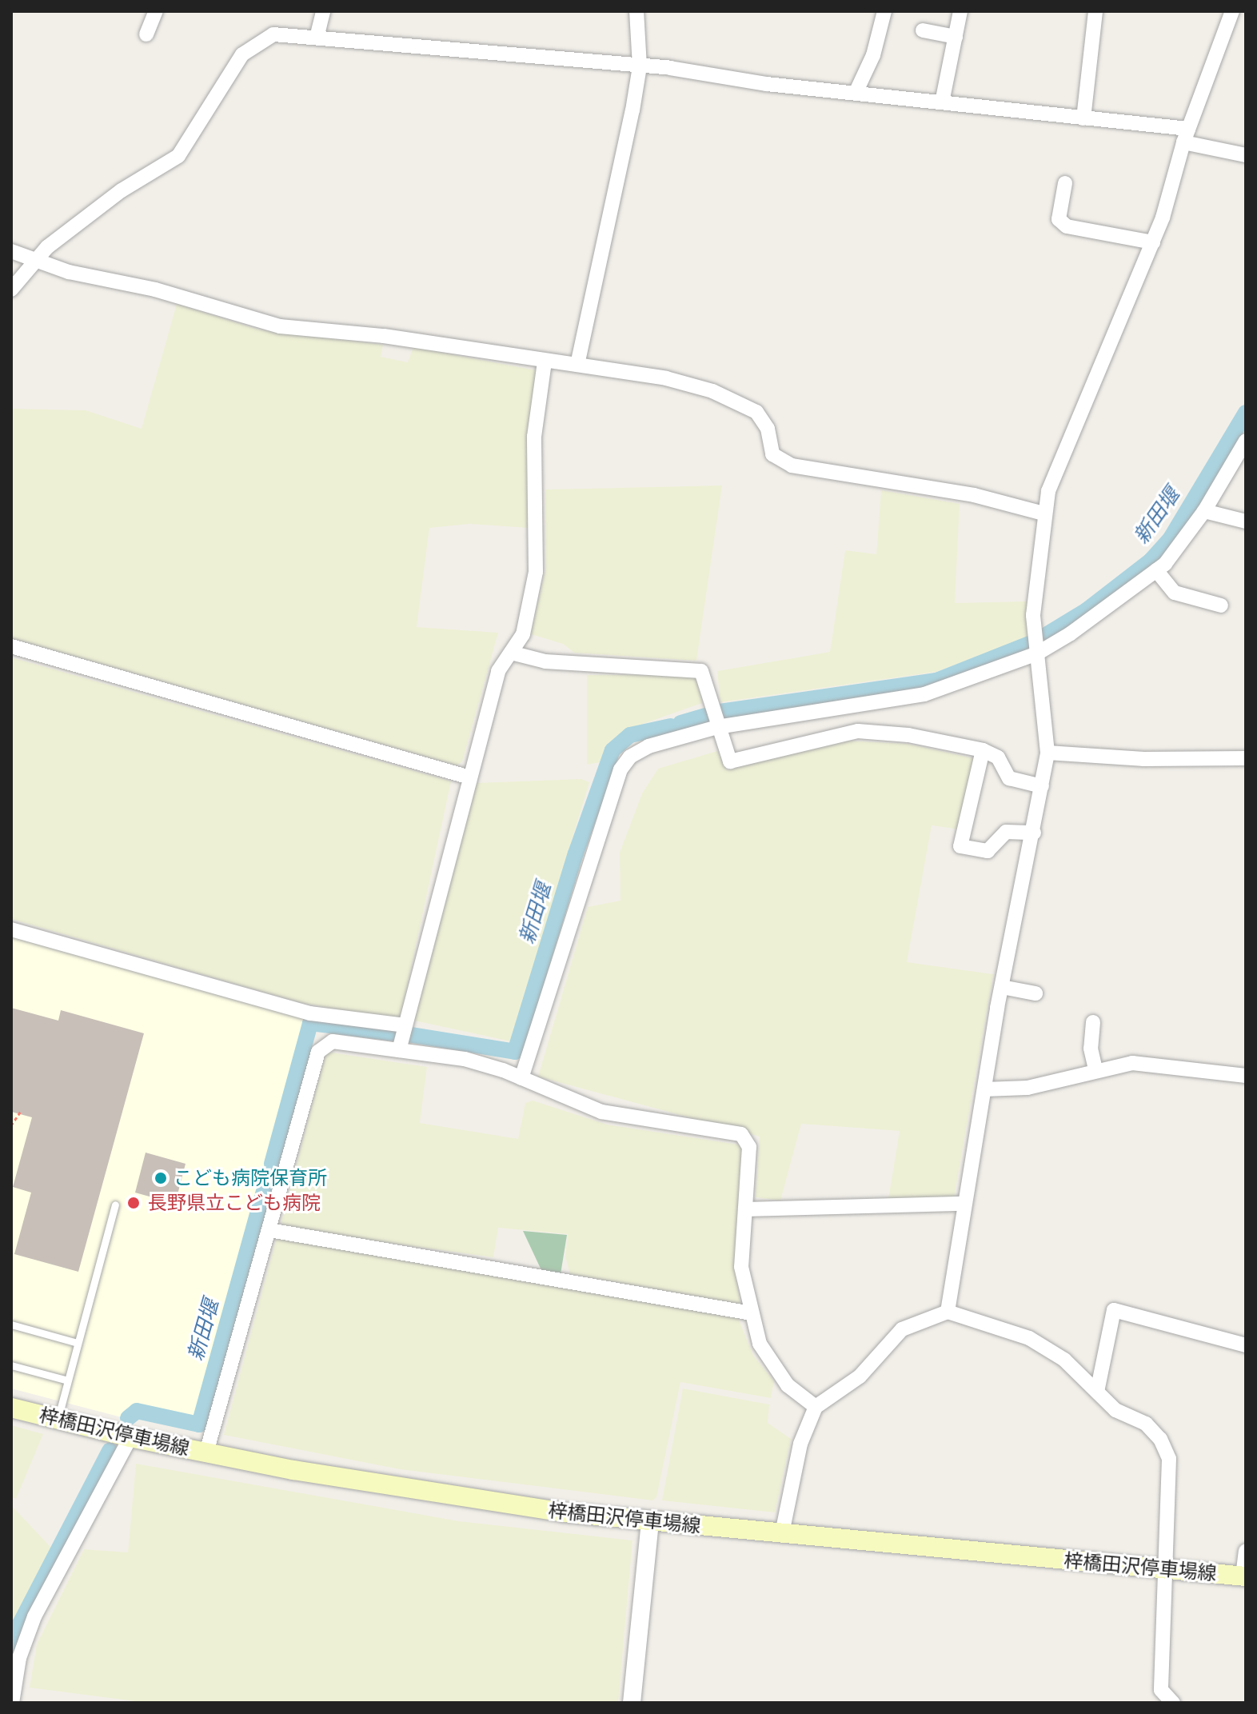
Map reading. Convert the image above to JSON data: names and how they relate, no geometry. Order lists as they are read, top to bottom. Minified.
{"streets":{"main road":["梓橋田沢停車場線"]},"water":["新田堰"],"places":["こども病院保育所","長野県立こども病院"]}
